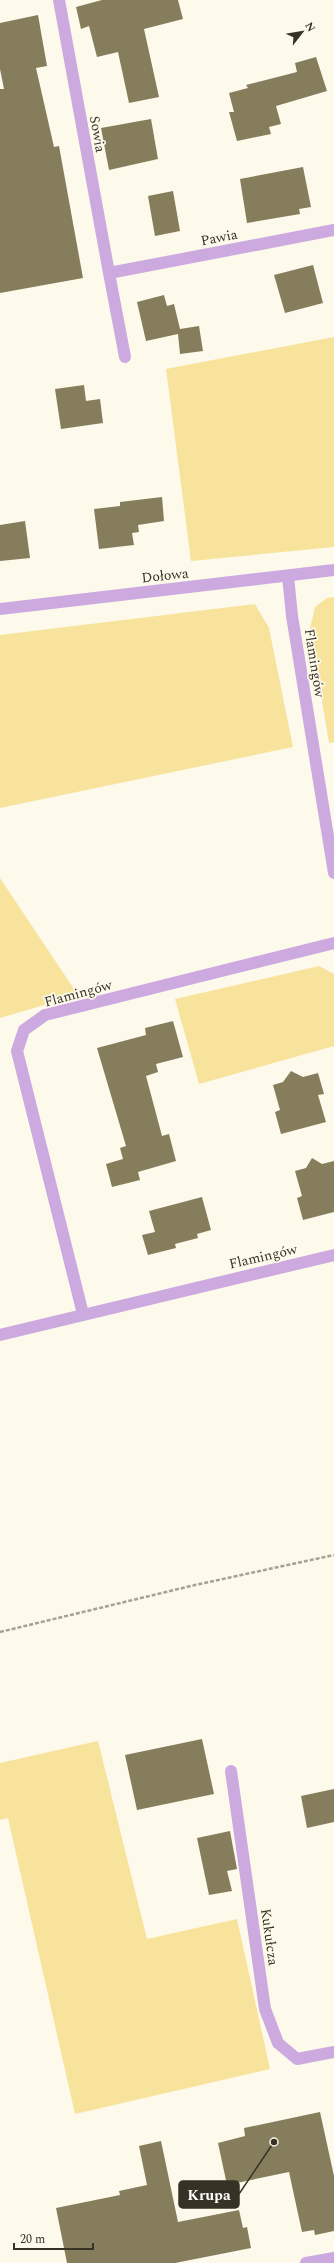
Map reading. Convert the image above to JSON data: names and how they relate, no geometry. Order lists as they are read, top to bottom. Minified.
{"streets":{"street":["Sowia","Pawia","Dołowa","Flamingów","Kukułcza"]},"crossings":[["Sowia","Pawia"],["Dołowa","Flamingów"]],"places":["Krupa"],"scale_bar":"20 m","north":"top right"}
